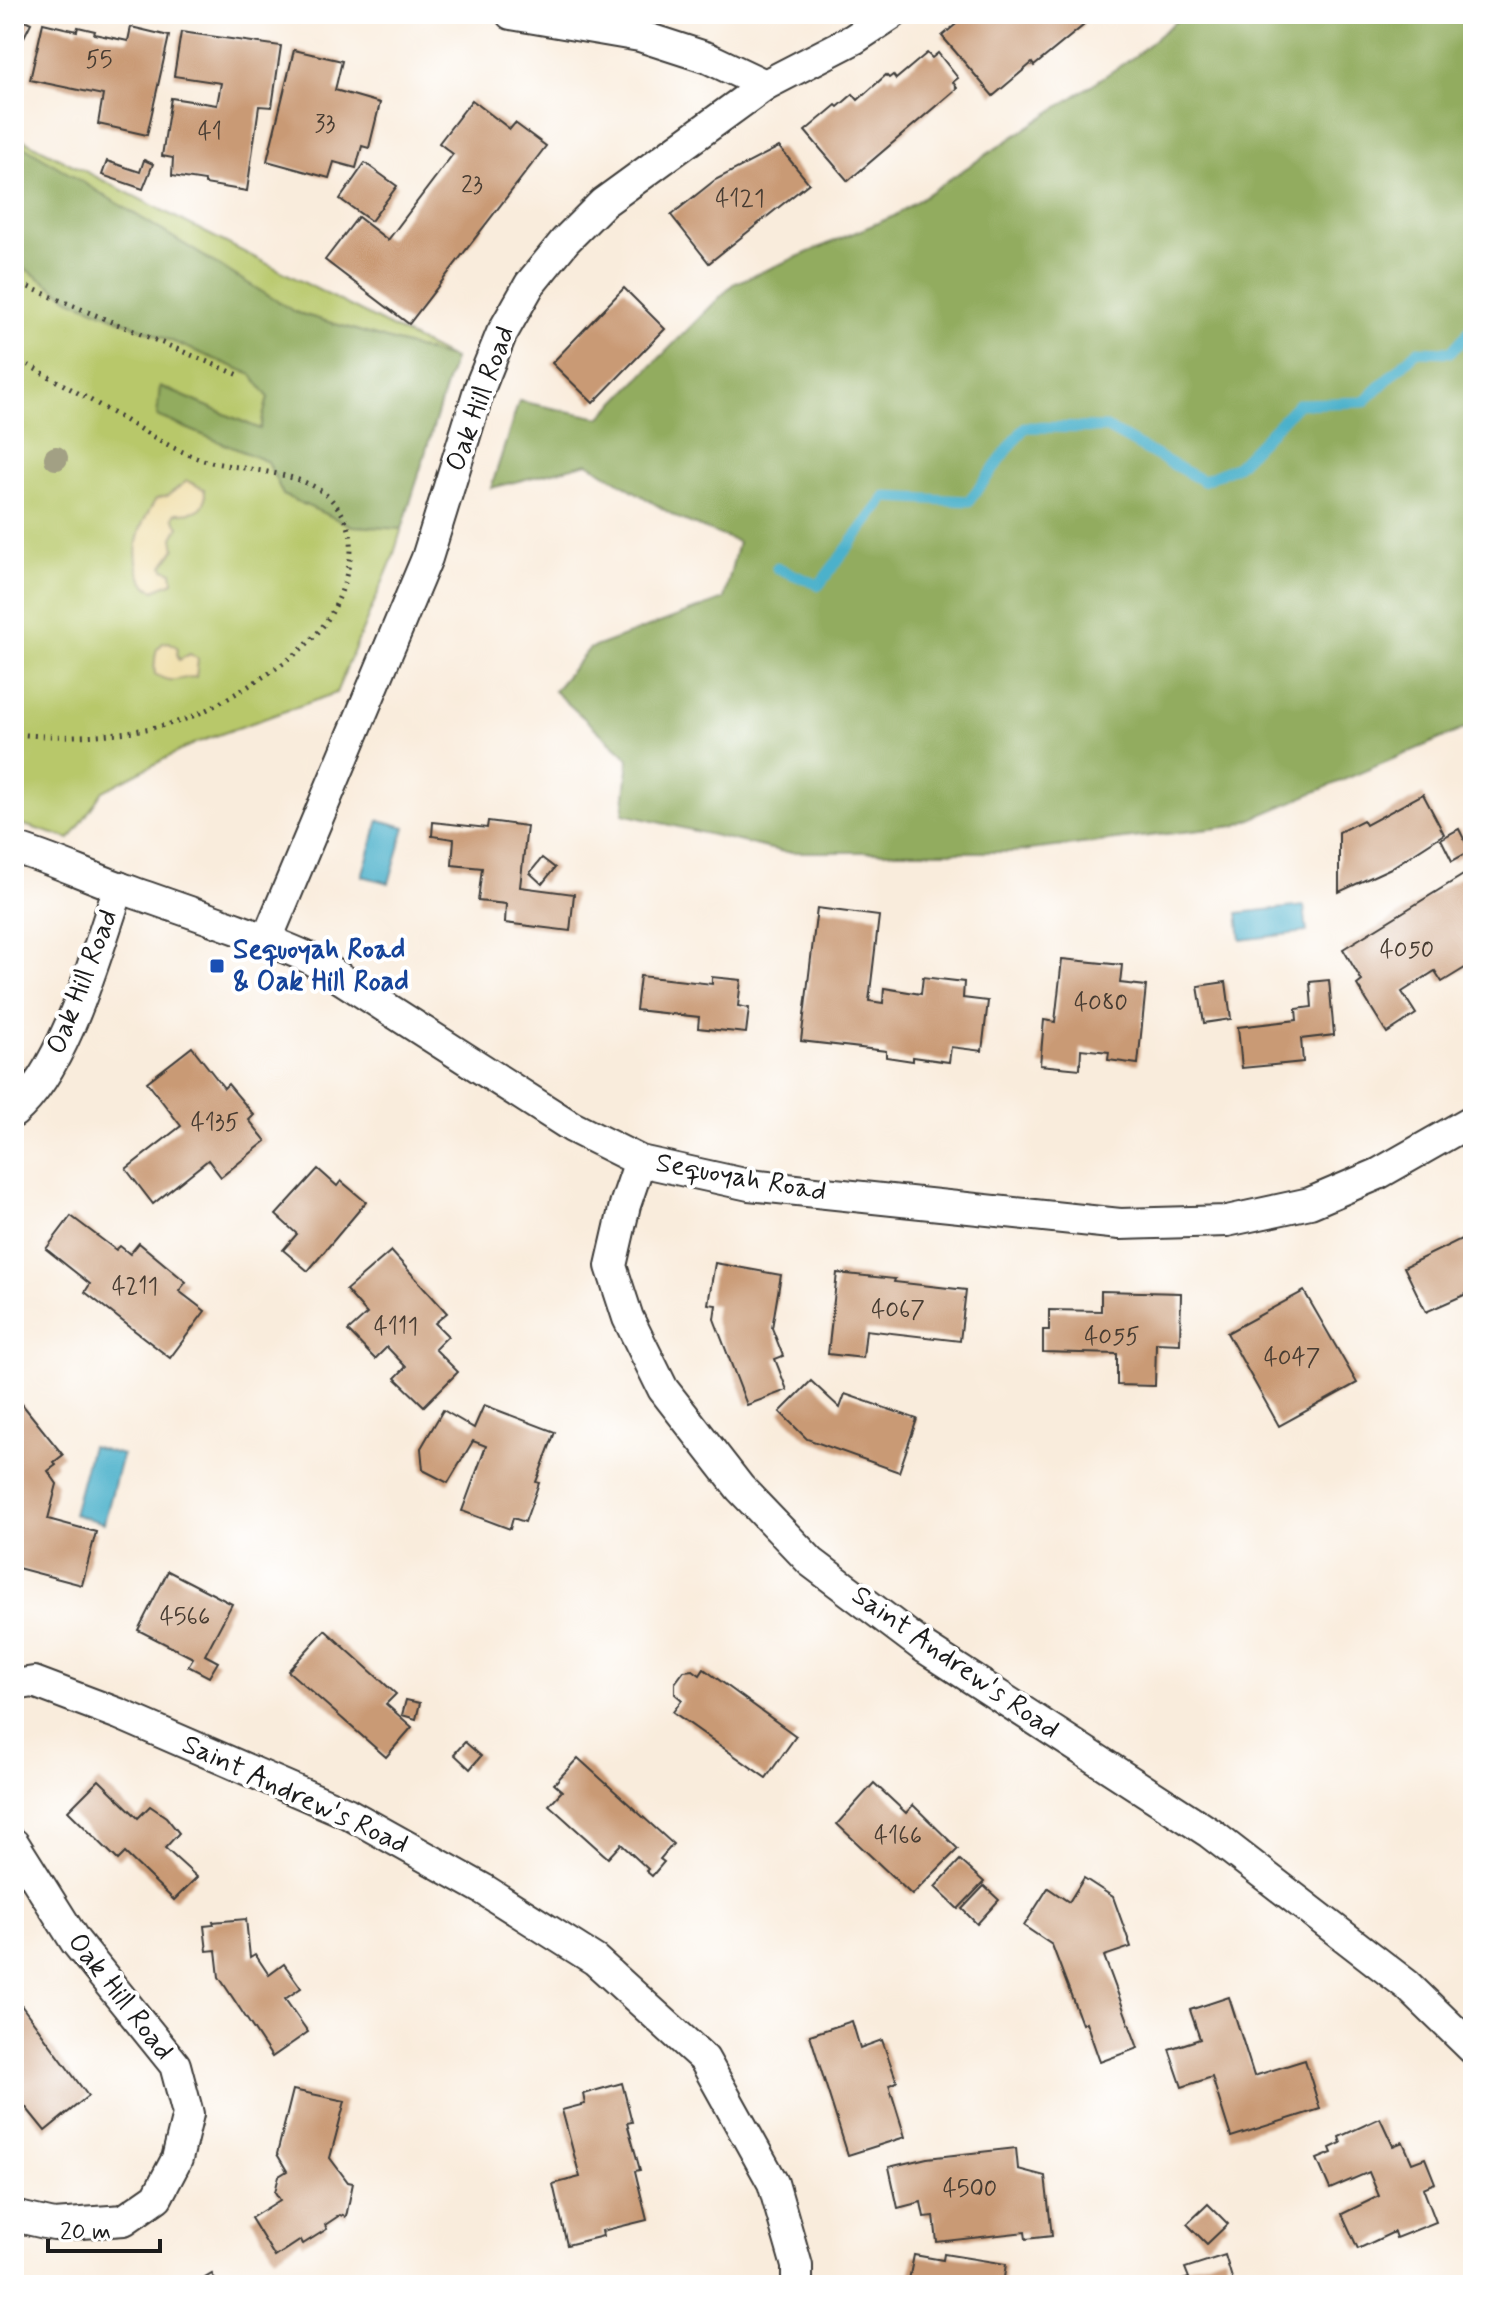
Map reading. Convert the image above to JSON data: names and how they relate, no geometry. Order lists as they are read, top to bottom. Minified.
{"streets":{"street":["Oak Hill Road","Sequoyah Road","Saint Andrew's Road"]},"crossings":[["Oak Hill Road","Sequoyah Road"],["Sequoyah Road","Saint Andrew's Road"]],"places":{"transit":["Sequoyah Road & Oak Hill Road"]},"house_numbers":["55","33","41","23","4121","4050","4080","4135","4211","4067","4111","4055","4047","4566","4166","4500"],"scale_bar":"20 m"}
